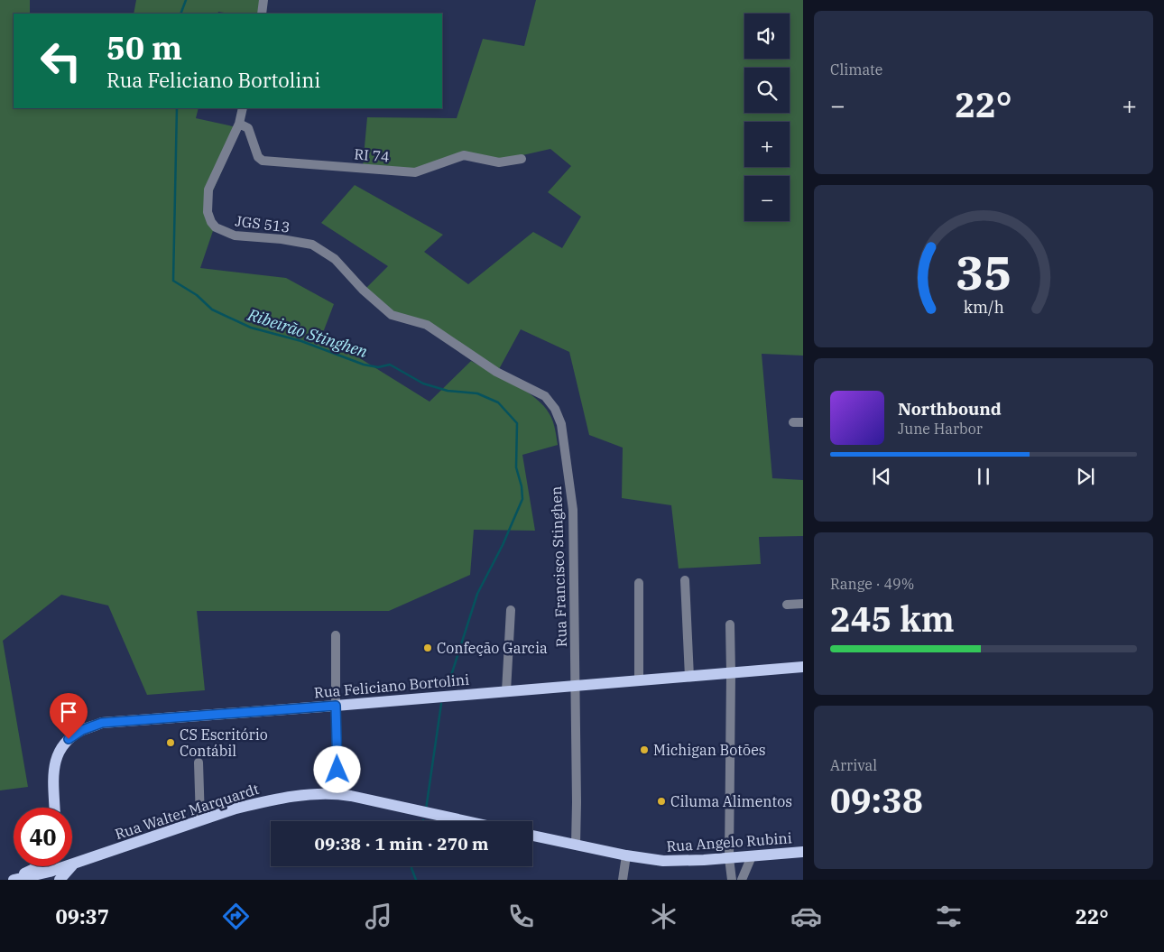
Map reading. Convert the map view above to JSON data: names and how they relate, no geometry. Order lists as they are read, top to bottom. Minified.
{"streets":{"main road":["Rua Feliciano Bortolini","Rua Walter Marquardt","Rua Angelo Rubini"],"street":["RI 74","JGS 513","Rua Francisco Stinghen"]},"crossings":[["RI 74","JGS 513"],["JGS 513","Rua Francisco Stinghen"],["Rua Francisco Stinghen","Rua Feliciano Bortolini"],["Rua Francisco Stinghen","Rua Angelo Rubini"]],"water":["Ribeirão Stinghen"],"places":["Confeção Garcia","CS Escritório Contábil","Michigan Botões","Ciluma Alimentos"],"page":{"tile":["Climate",["Range · 49%","245 km"],["Arrival","09:38"]],"map_buttons":["+","−"],"turn":["50 m","Rua Feliciano Bortolini"],"heat":["−","22°","+"],"song":["Northbound","June Harbor"],"limit":"40","trip":"09:38 · 1 min · 270 m","tabs":["09:37","22°"],"gauge":["35","km/h"]}}
